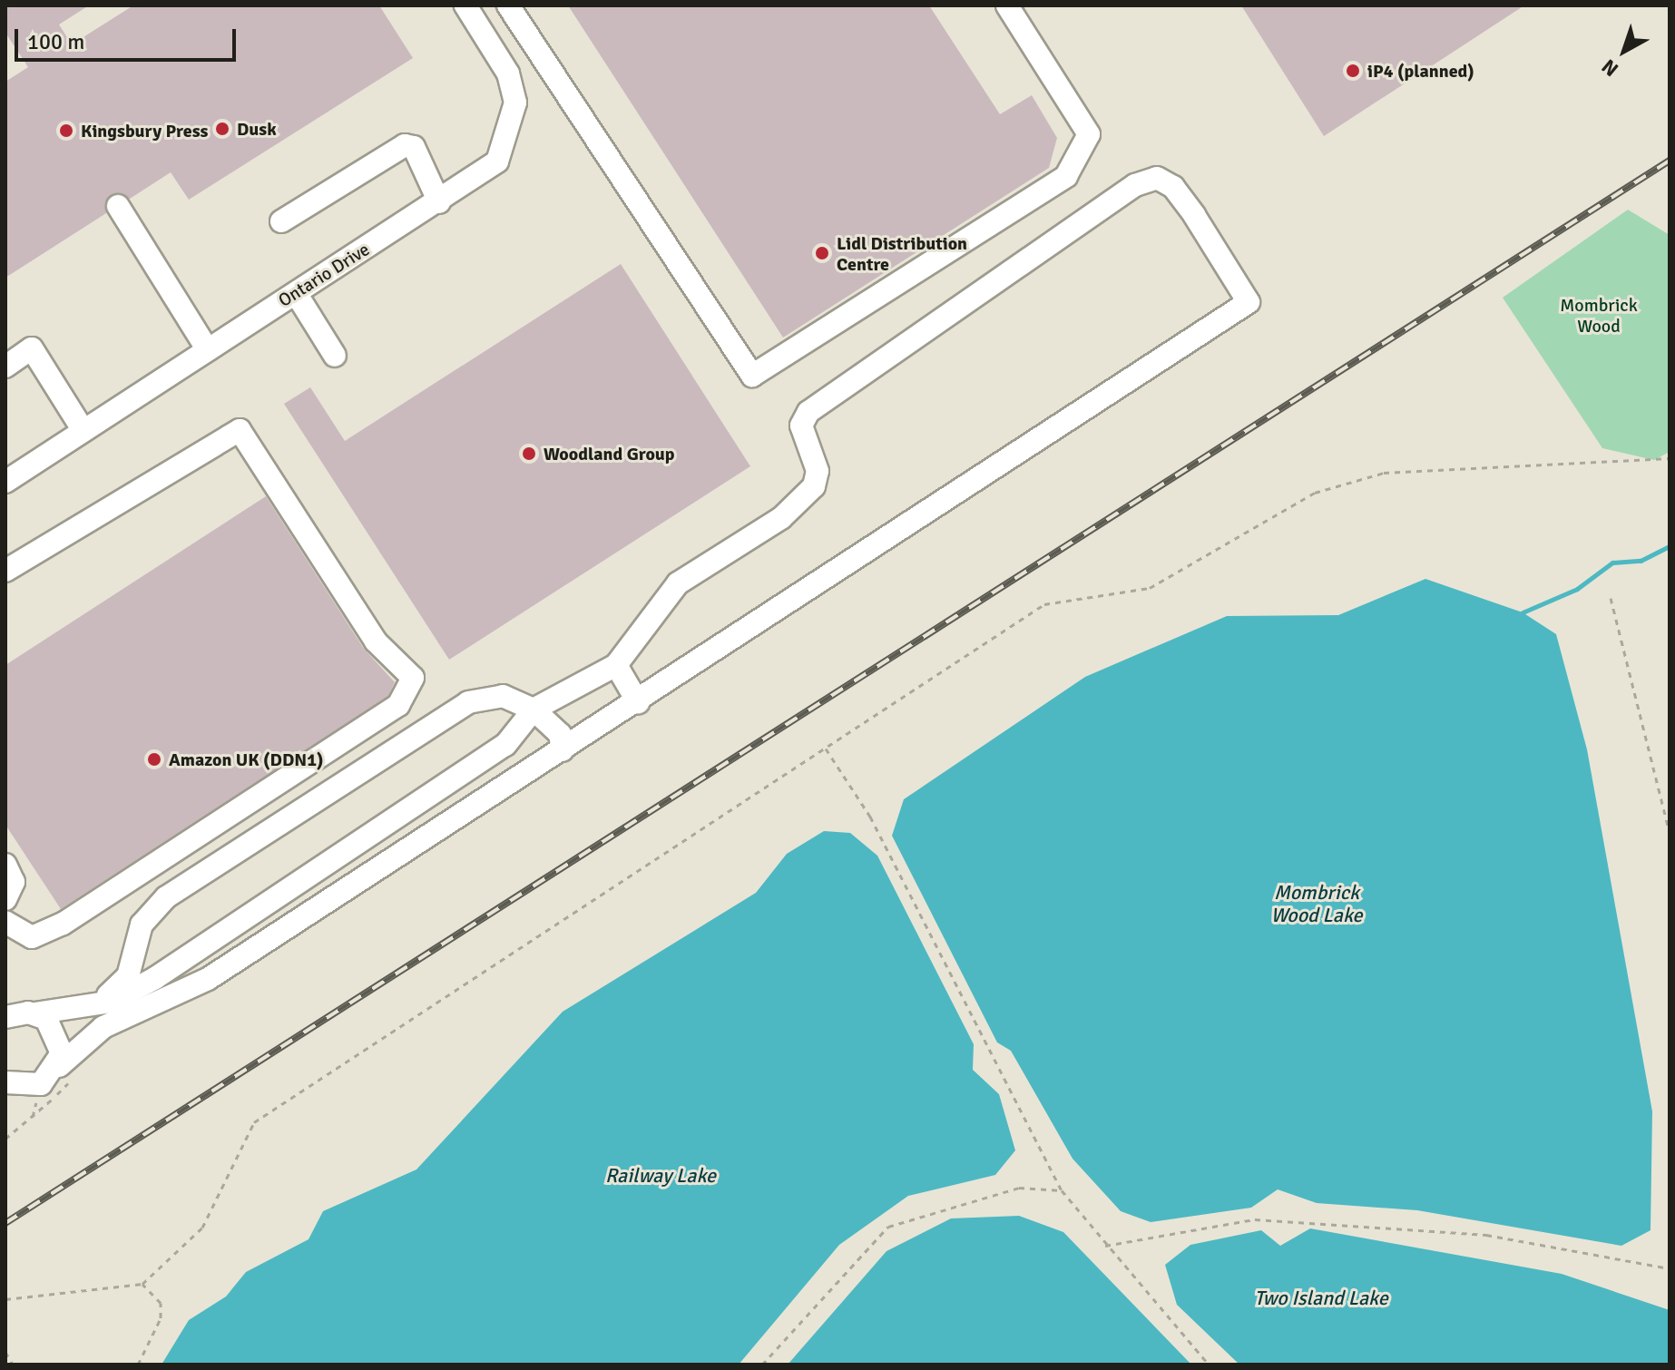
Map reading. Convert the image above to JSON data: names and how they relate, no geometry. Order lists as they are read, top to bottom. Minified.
{"streets":{"street":["Ontario Drive"]},"water":["Mombrick Wood Lake","Railway Lake","Two Island Lake"],"parks":["Mombrick Wood"],"places":["iP4 (planned)","Dusk","Kingsbury Press","Lidl Distribution Centre","Woodland Group","Amazon UK (DDN1)"],"scale_bar":"100 m","north":"bottom left"}
